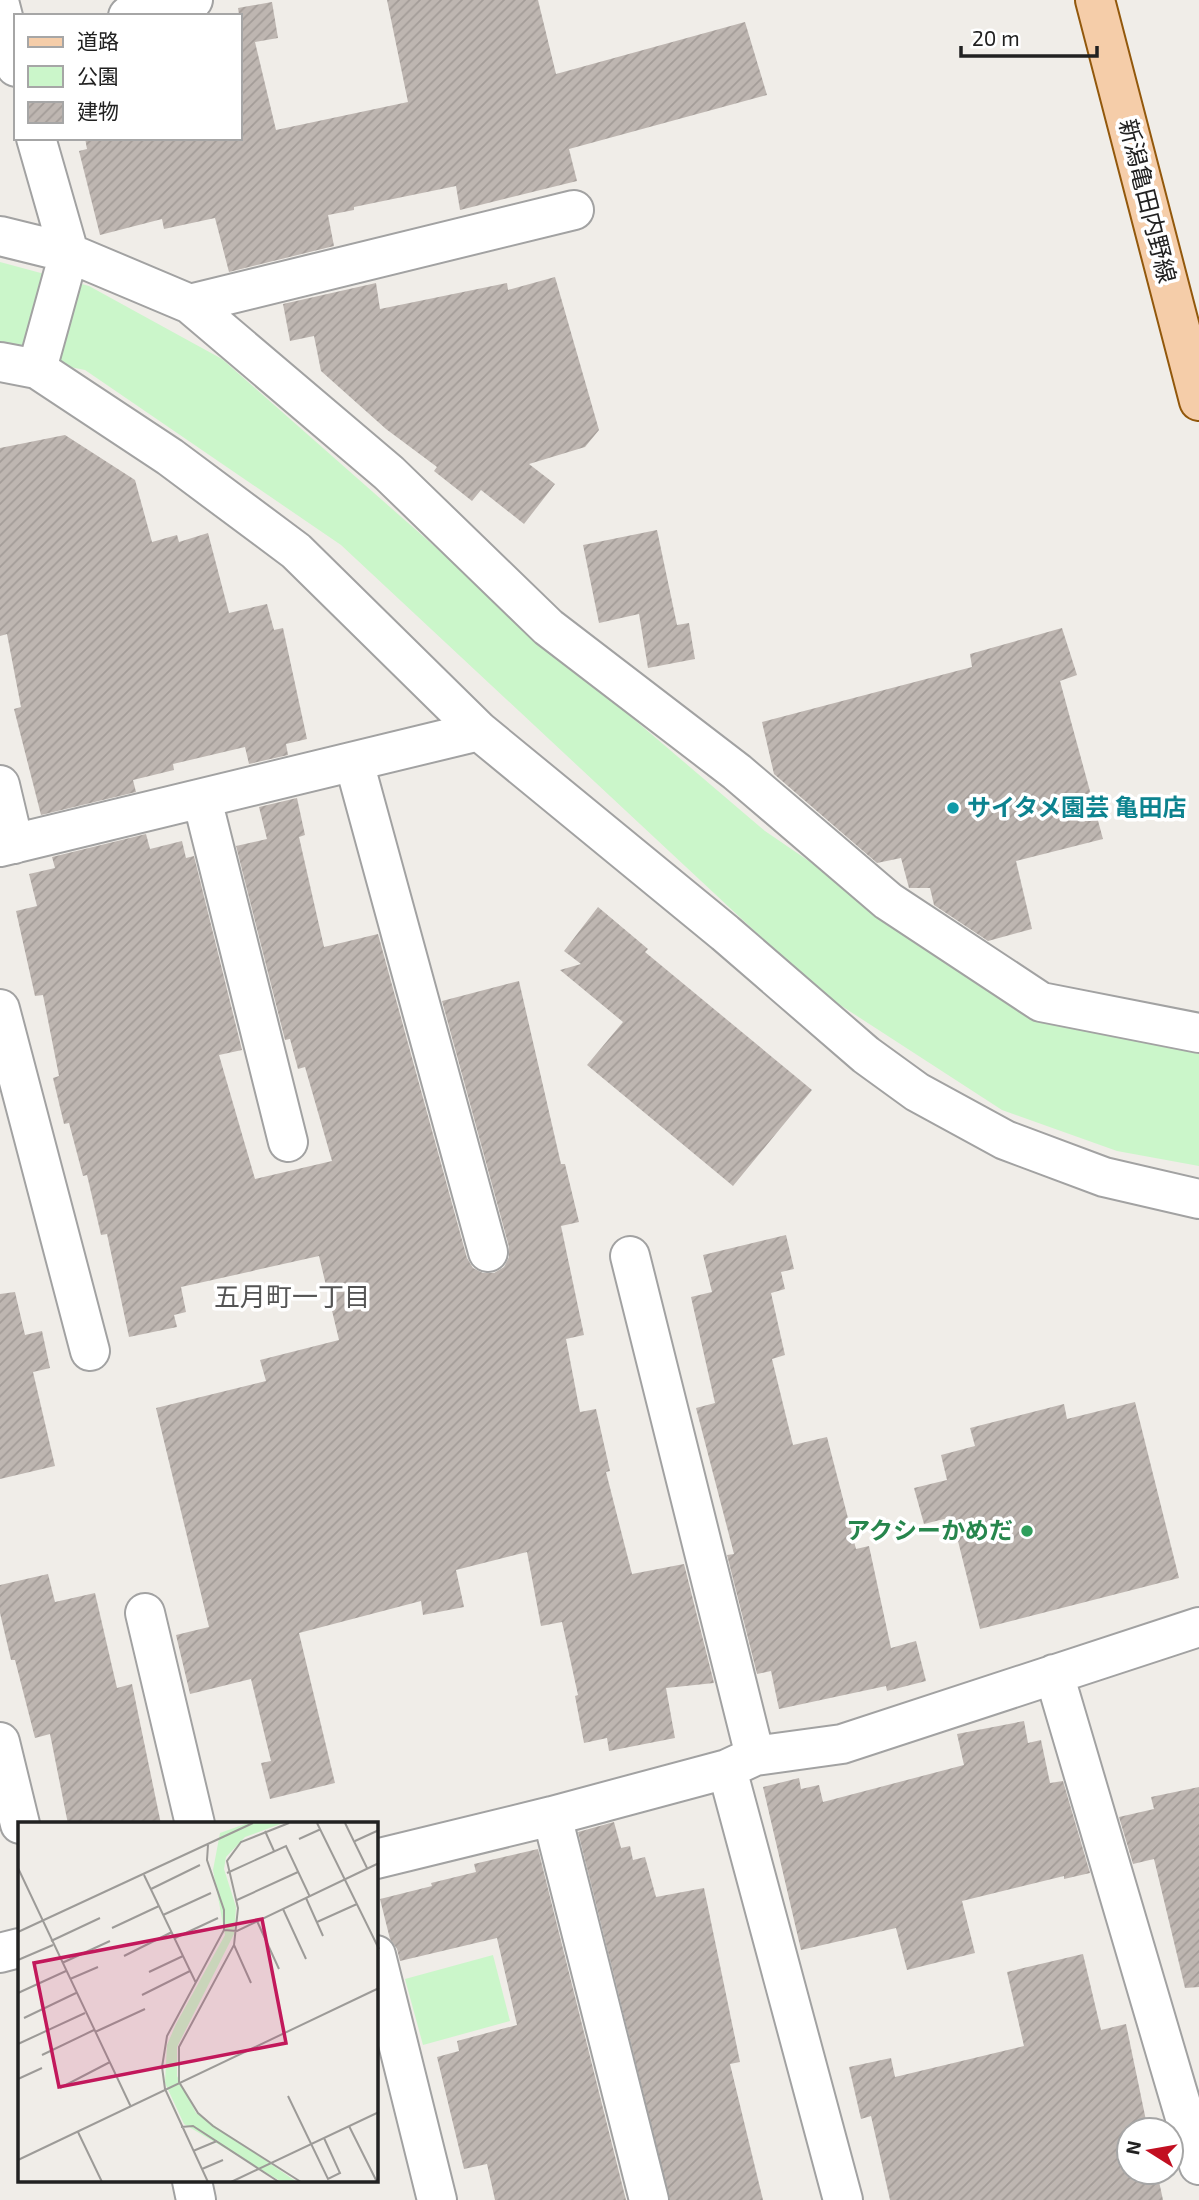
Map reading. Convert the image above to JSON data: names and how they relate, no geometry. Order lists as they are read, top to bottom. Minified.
{"streets":{"main road":["新潟亀田内野線"]},"districts":["五月町一丁目"],"places":["サイタメ園芸 亀田店","アクシーかめだ"],"legend":["道路","公園","建物"],"scale_bar":"20 m","north":"left"}
